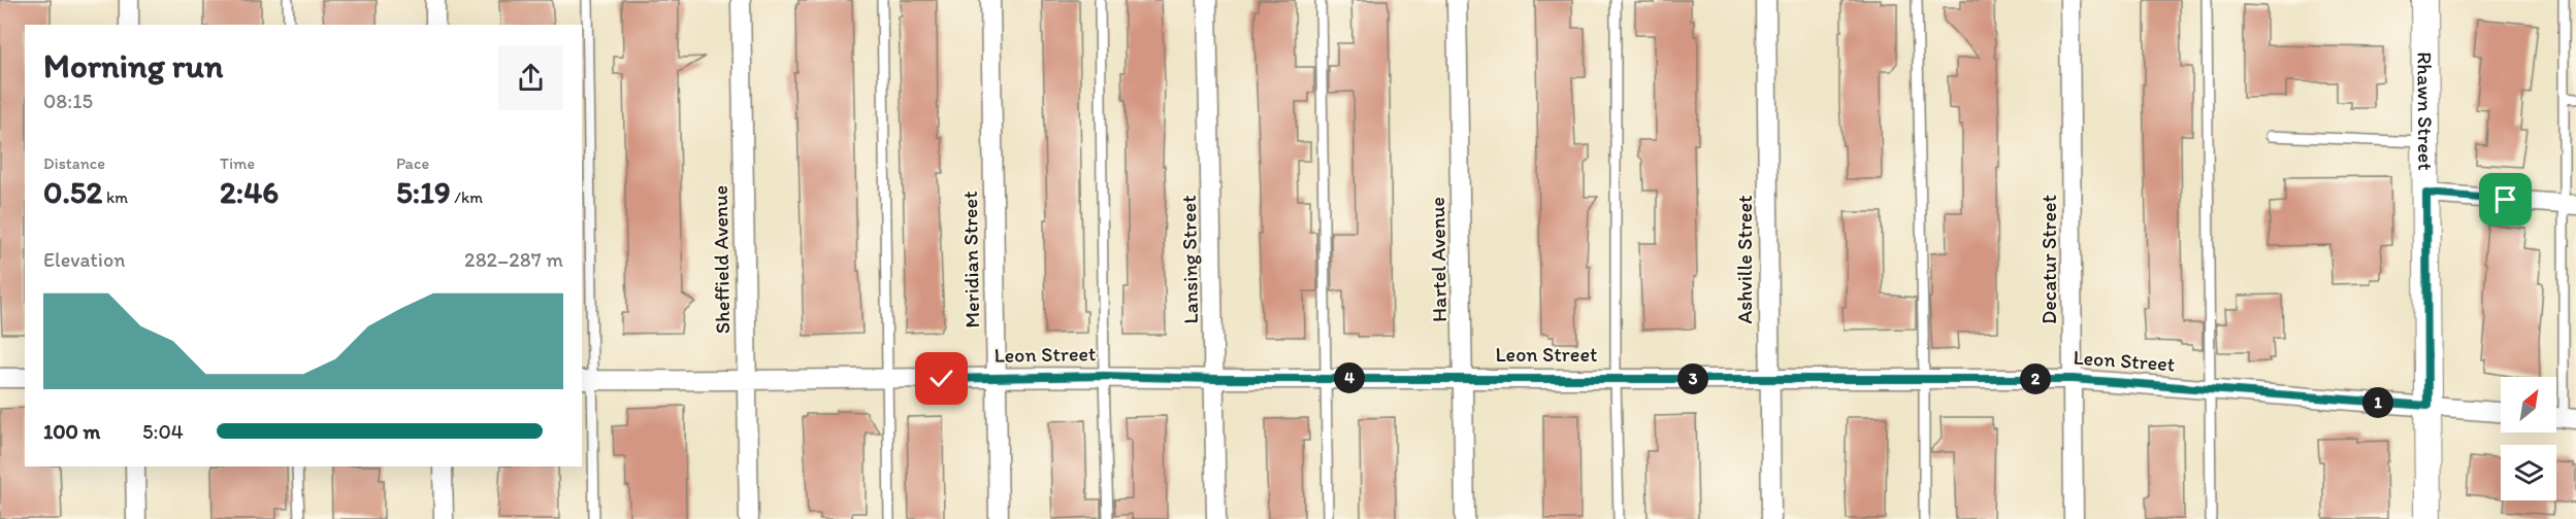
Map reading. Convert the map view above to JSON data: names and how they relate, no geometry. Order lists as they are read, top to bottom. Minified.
{"streets":{"main road":["Rhawn Street"],"street":["Sheffield Avenue","Meridian Street","Lansing Street","Hartel Avenue","Ashville Street","Decatur Street","Leon Street"]},"crossings":[["Rhawn Street","Leon Street"],["Sheffield Avenue","Leon Street"],["Meridian Street","Leon Street"],["Lansing Street","Leon Street"],["Hartel Avenue","Leon Street"],["Ashville Street","Leon Street"],["Decatur Street","Leon Street"]],"north":"top right","page":{"heading":["Morning run","08:15"],"stats":[["Distance","0.52 km"],["Time","2:46"],["Pace","5:19 /km"]],"chart":["Elevation","282–287 m"],"pins":["4","2","3","1"],"list":[{"name":"100 m","note":"5:04"}]}}
